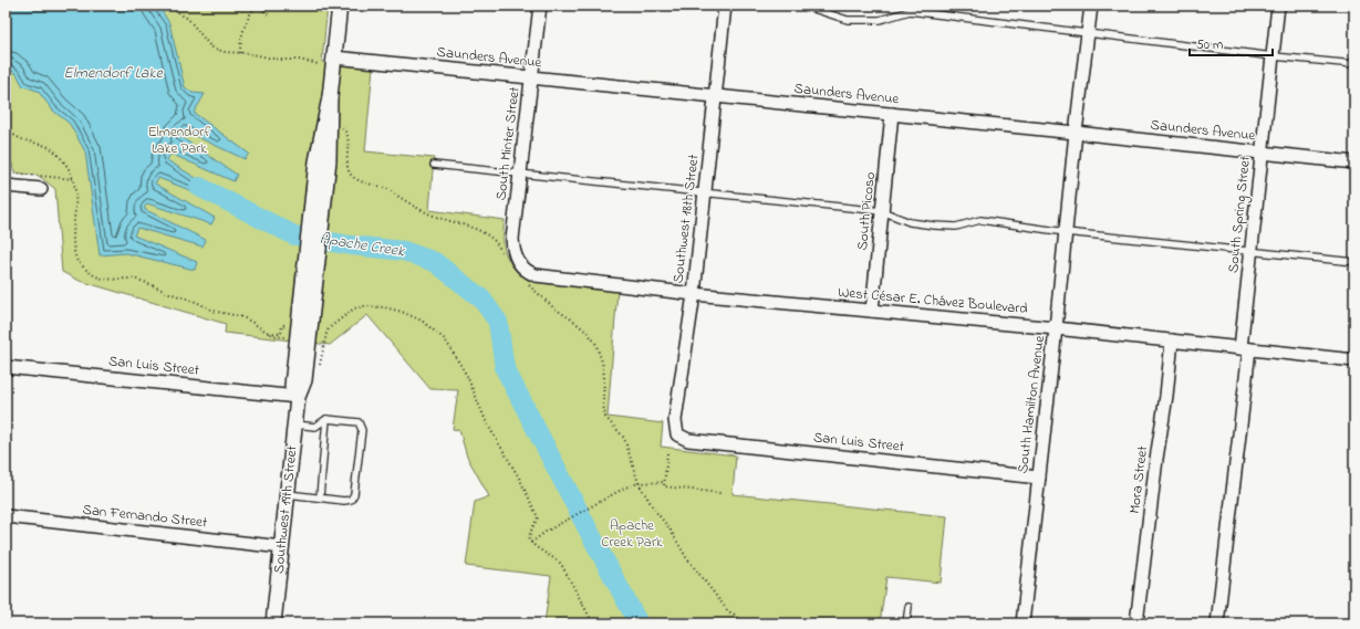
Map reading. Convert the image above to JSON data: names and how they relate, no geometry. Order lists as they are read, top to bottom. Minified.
{"streets":{"street":["Saunders Avenue","South Minter Street","South Picoso","South Spring Street","Southwest 18th Street","West César E. Chávez Boulevard","San Luis Street","South Hamilton Avenue","Mora Street","Southwest 19th Street","San Fernando Street"]},"crossings":[["Saunders Avenue","South Minter Street"],["Saunders Avenue","South Picoso"],["Saunders Avenue","South Spring Street"],["Saunders Avenue","Southwest 18th Street"],["Saunders Avenue","South Hamilton Avenue"],["Saunders Avenue","Southwest 19th Street"],["South Minter Street","West César E. Chávez Boulevard"],["South Picoso","West César E. Chávez Boulevard"],["South Spring Street","West César E. Chávez Boulevard"],["Southwest 18th Street","West César E. Chávez Boulevard"],["Southwest 18th Street","San Luis Street"],["West César E. Chávez Boulevard","South Hamilton Avenue"],["West César E. Chávez Boulevard","Mora Street"],["San Luis Street","South Hamilton Avenue"],["San Luis Street","Southwest 19th Street"],["Southwest 19th Street","San Fernando Street"]],"water":["Elmendorf Lake","Apache Creek"],"parks":["Elmendorf Lake Park","Apache Creek Park"],"scale_bar":"50 m"}
